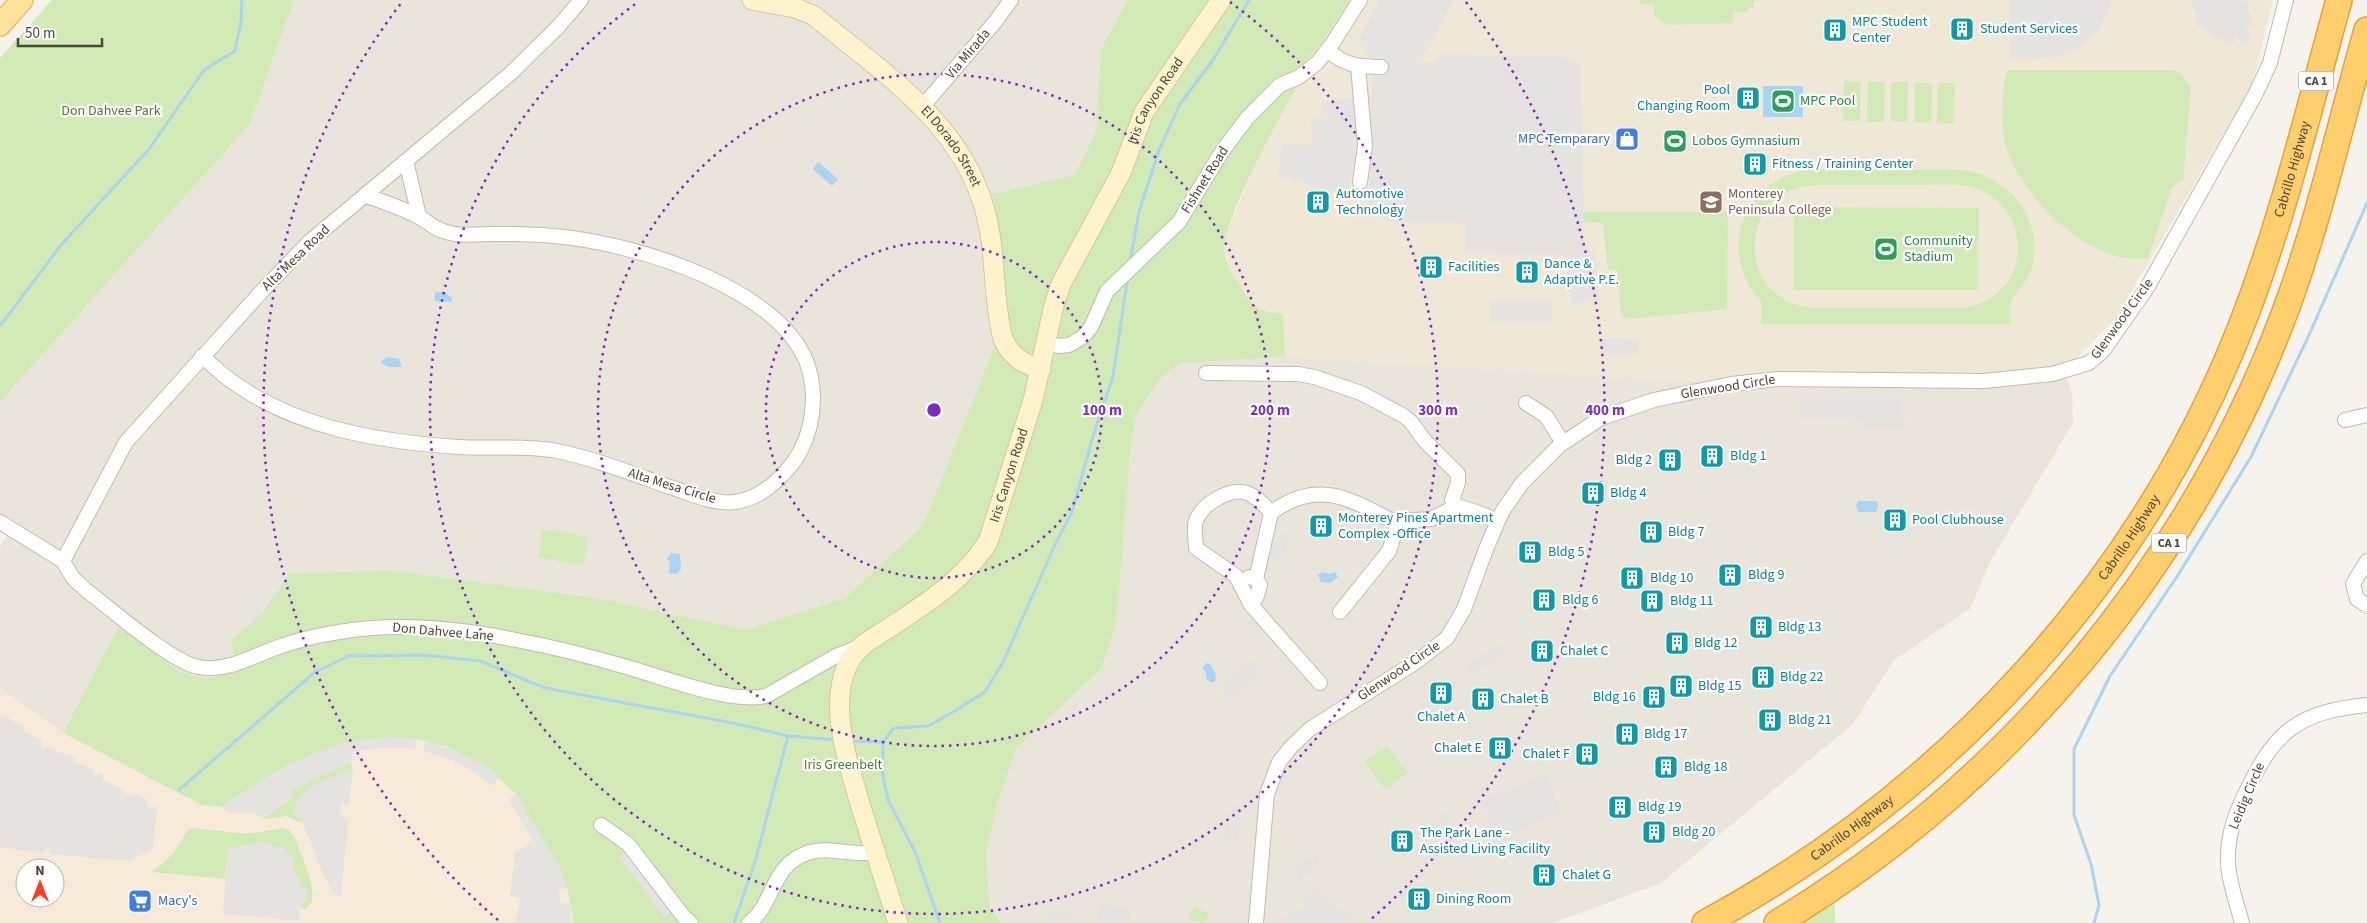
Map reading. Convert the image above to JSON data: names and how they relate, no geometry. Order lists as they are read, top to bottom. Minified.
{"streets":{"highway":["CA 1","Cabrillo Highway"],"street":["Via Mirada","Iris Canyon Road","El Dorado Street","Fishnet Road","Alta Mesa Road","Glenwood Circle","Alta Mesa Circle","Don Dahvee Lane","Leidig Circle"]},"crossings":[["Via Mirada","El Dorado Street"],["Iris Canyon Road","El Dorado Street"],["Iris Canyon Road","Fishnet Road"],["Iris Canyon Road","Don Dahvee Lane"],["Alta Mesa Road","Alta Mesa Circle"],["Alta Mesa Road","Don Dahvee Lane"]],"parks":["Don Dahvee Park","Iris Greenbelt"],"places":{"building":["Student Services","MPC Student Center","Pool Changing Room","Fitness / Training Center","Automotive Technology","Facilities","Dance & Adaptive P.E.","Bldg 1","Bldg 2","Bldg 4","Pool Clubhouse","Monterey Pines Apartment Complex -Office","Bldg 7","Bldg 5","Bldg 9","Bldg 10","Bldg 6","Bldg 11","Bldg 13","Bldg 12","Chalet C","Bldg 22","Bldg 15","Chalet A","Bldg 16","Chalet B","Bldg 21","Bldg 17","Chalet E","Chalet F","Bldg 18","Bldg 19","Bldg 20","The Park Lane - Assisted Living Facility","Chalet G","Dining Room"],"sports":["MPC Pool","Lobos Gymnasium","Community Stadium"],"shop":["MPC Temparary"],"school or university":["Monterey Peninsula College"],"supermarket":["Macy's"]},"scale_bar":"50 m","north":"top","rings":["100 m","200 m","300 m","400 m"]}
